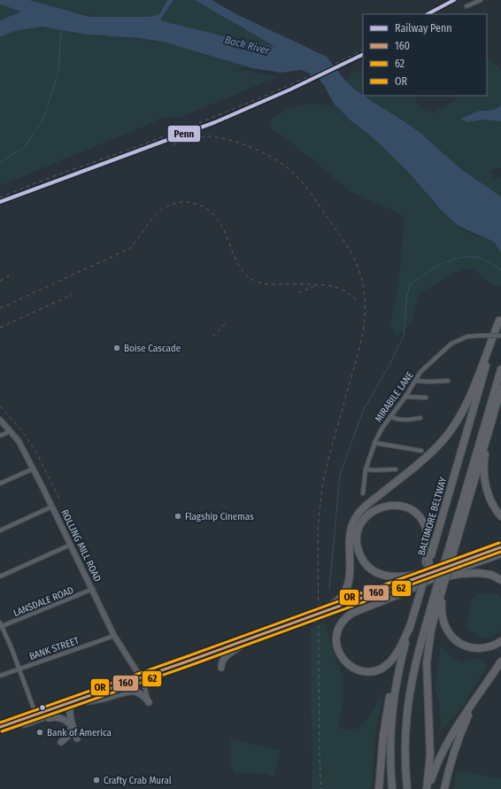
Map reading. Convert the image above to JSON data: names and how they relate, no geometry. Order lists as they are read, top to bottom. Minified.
{"streets":{"highway":["BALTIMORE BELTWAY"],"street":["MIRABILE LANE","ROLLING MILL ROAD","LANSDALE ROAD","BANK STREET"]},"crossings":[["ROLLING MILL ROAD","LANSDALE ROAD"],["ROLLING MILL ROAD","BANK STREET"]],"water":["Back River"],"places":["Boise Cascade","Flagship Cinemas","Bank of America","Crafty Crab Mural"],"lines":["rail line Penn","transit line OR","transit line 160","transit line 62"],"legend":["Railway Penn","160","62","OR"]}
